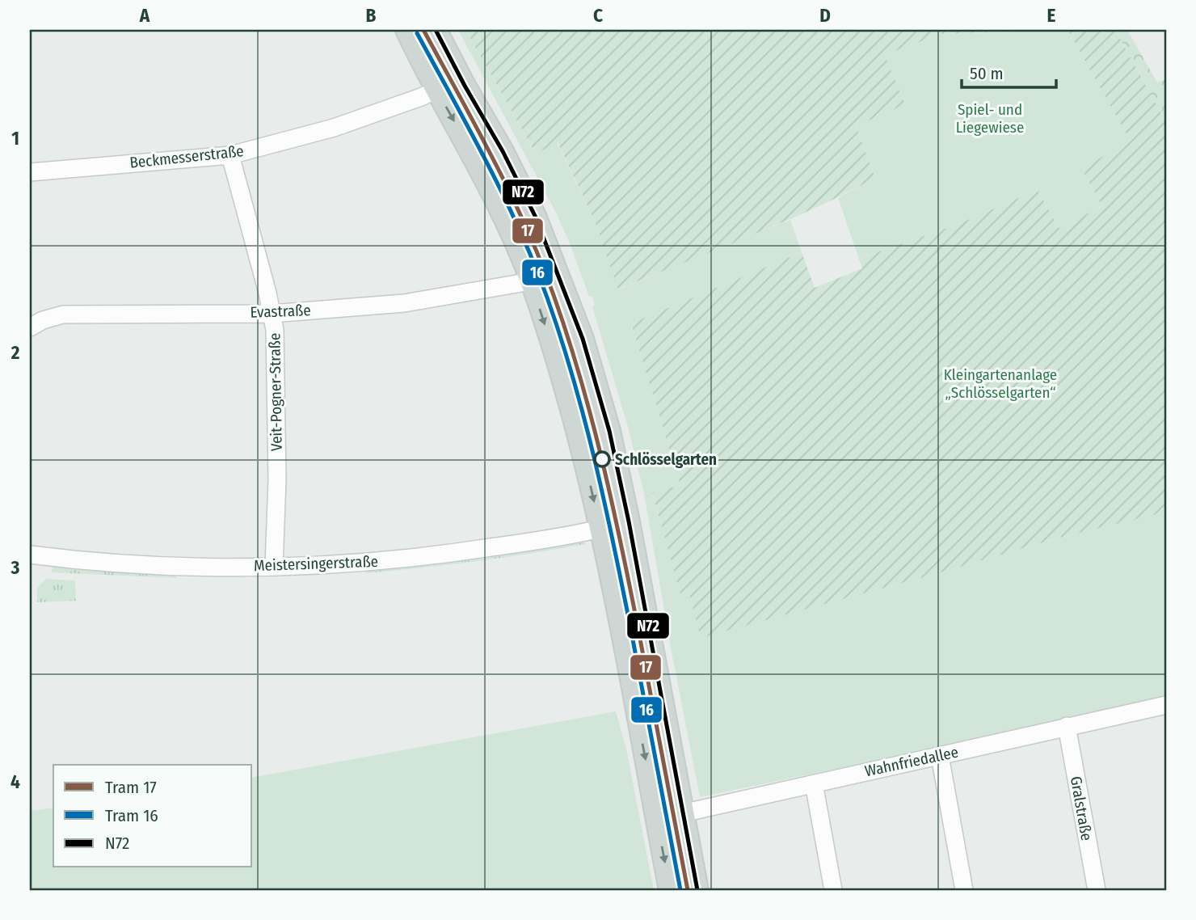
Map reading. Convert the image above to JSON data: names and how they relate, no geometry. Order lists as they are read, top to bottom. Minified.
{"streets":{"street":["Beckmesserstraße","Evastraße","Veit-Pogner-Straße","Meistersingerstraße","Wahnfriedallee","Gralstraße"]},"crossings":[["Beckmesserstraße","Veit-Pogner-Straße"],["Evastraße","Veit-Pogner-Straße"],["Veit-Pogner-Straße","Meistersingerstraße"],["Wahnfriedallee","Gralstraße"]],"parks":["Spiel- und Liegewiese","Kleingartenanlage „Schlösselgarten“"],"places":["Schlösselgarten"],"lines":["tram line 17","transit line N72","tram line 16"],"legend":["Tram 17","Tram 16","N72"],"scale_bar":"50 m","grid":{"columns":["A","B","C","D","E"],"rows":["1","2","3","4"]}}
